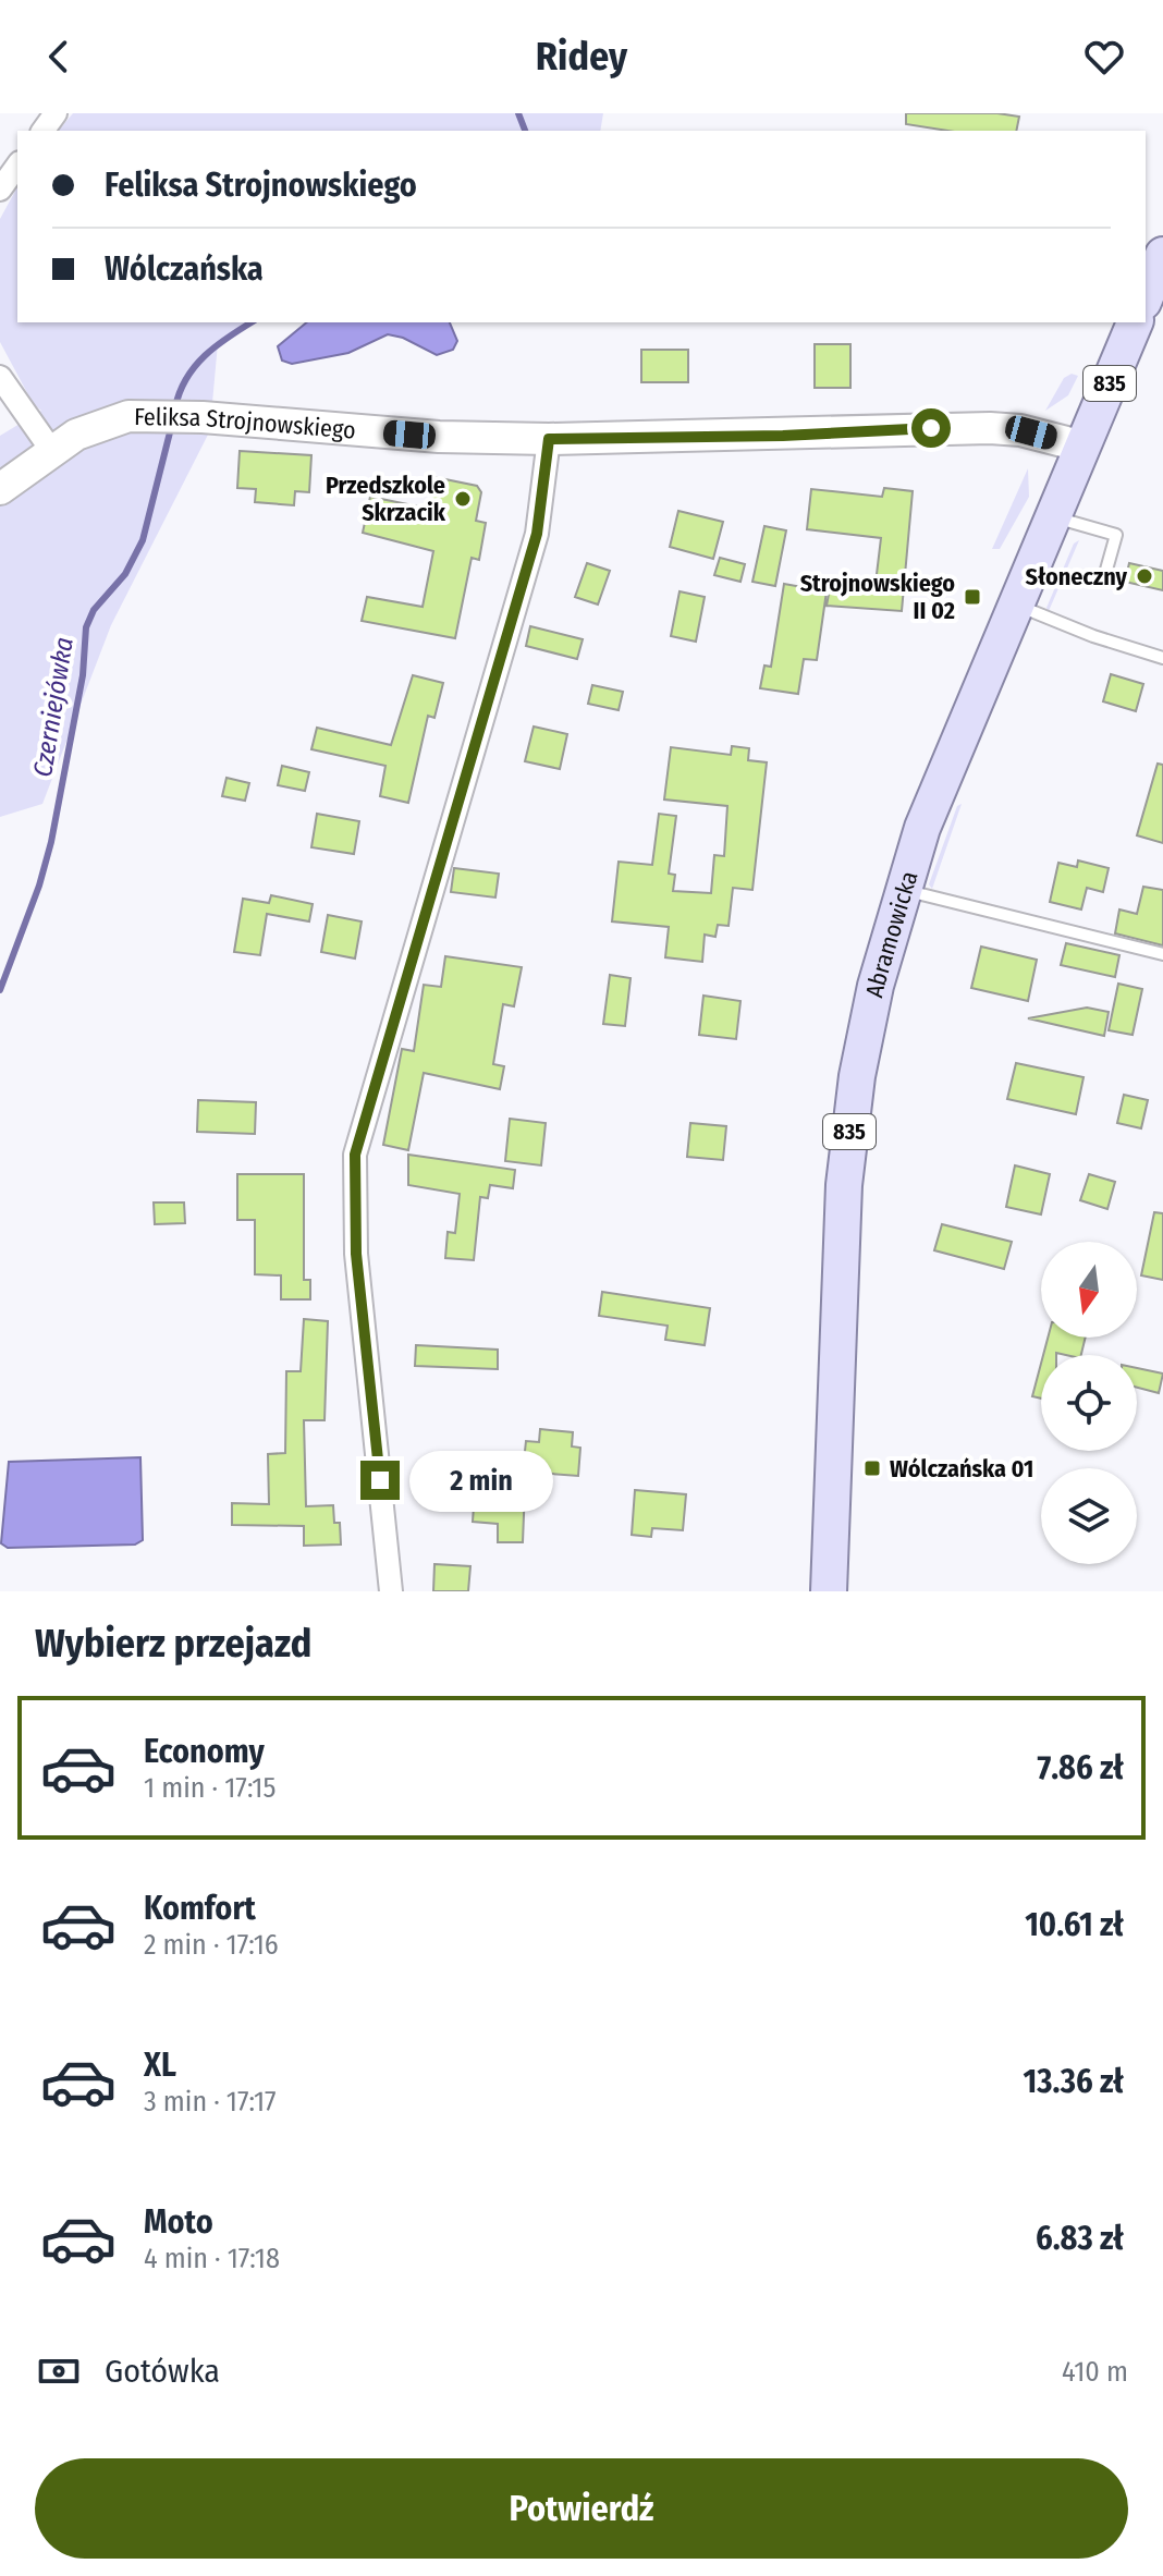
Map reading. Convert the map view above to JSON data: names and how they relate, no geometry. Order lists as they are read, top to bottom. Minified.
{"streets":{"main road":["835","Abramowicka"],"street":["Feliksa Strojnowskiego"]},"crossings":[["Feliksa Strojnowskiego","Abramowicka"]],"water":["Czerniejówka"],"places":{"other":["Przedszkole Skrzacik","Słoneczny"],"transit":["Strojnowskiego II 02","Wólczańska 01"]},"north":"bottom","page":{"header":"Ridey","banner":["Feliksa Strojnowskiego","Wólczańska"],"bubble":"2 min","heading":"Wybierz przejazd","list":[{"name":"Economy","note":"1 min · 17:15","value":"7.86 zł"},{"name":"Komfort","note":"2 min · 17:16","value":"10.61 zł"},{"name":"XL","note":"3 min · 17:17","value":"13.36 zł"},{"name":"Moto","note":"4 min · 17:18","value":"6.83 zł"}],"pay":["Gotówka","410 m"],"buttons":"Potwierdź"}}
